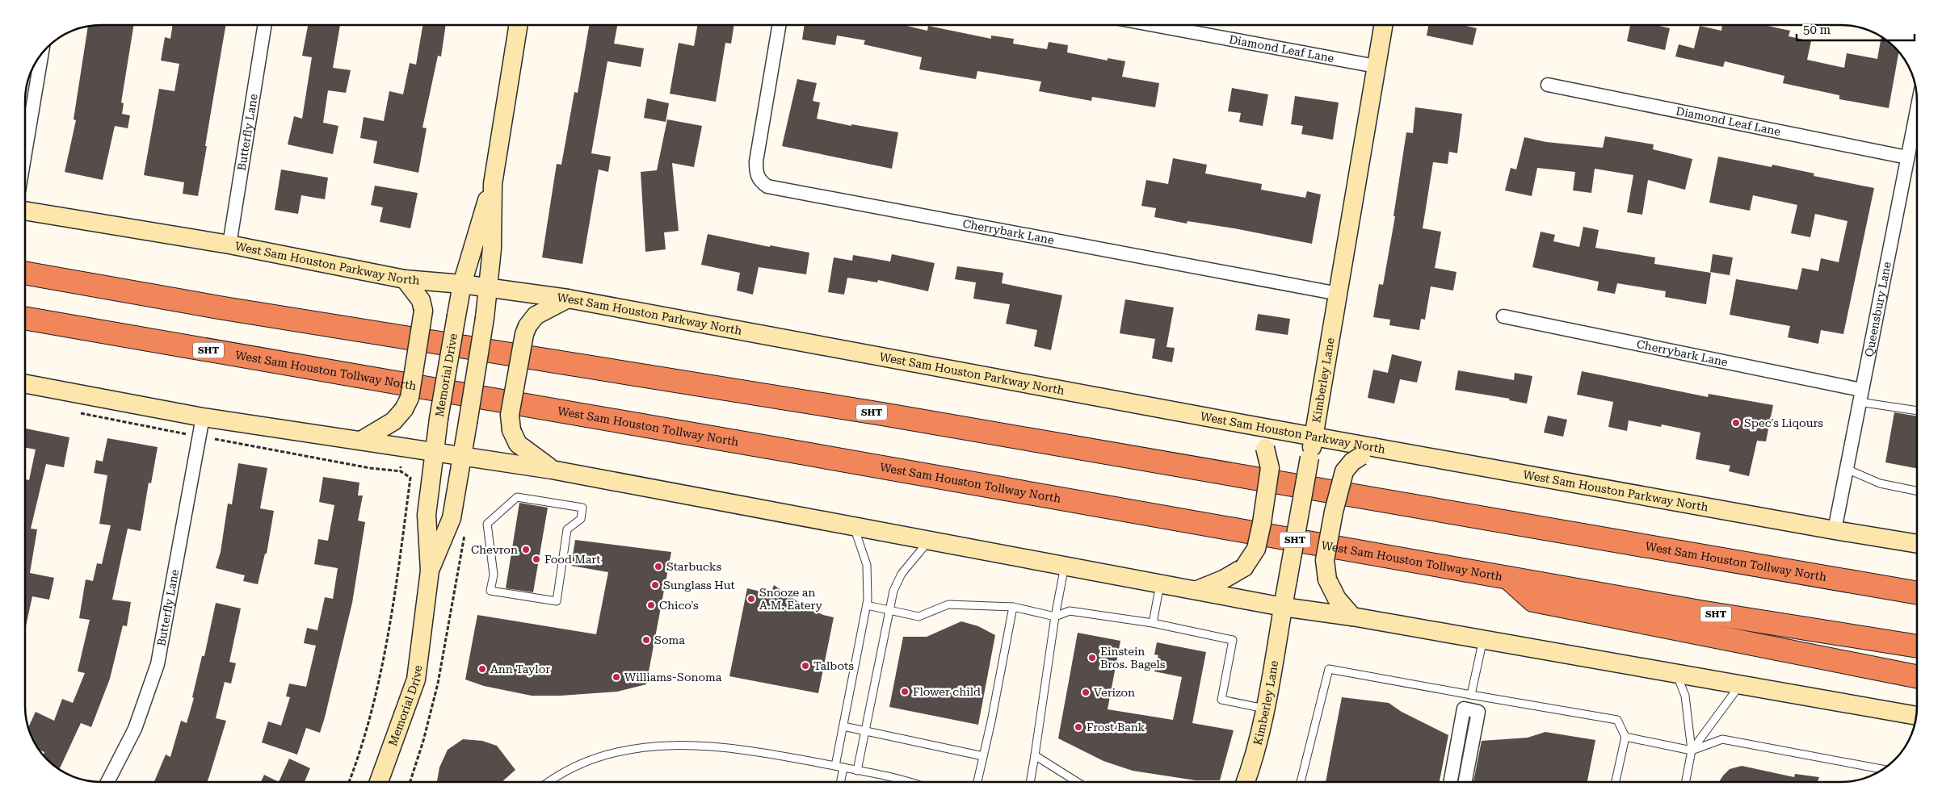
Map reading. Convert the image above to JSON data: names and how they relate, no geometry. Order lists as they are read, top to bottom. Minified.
{"streets":{"highway":["SHT","West Sam Houston Tollway North"],"main road":["West Sam Houston Parkway North","Memorial Drive","Kimberley Lane"],"street":["Diamond Leaf Lane","Butterfly Lane","Cherrybark Lane","Queensbury Lane"]},"crossings":[["Diamond Leaf Lane","Queensbury Lane"],["Diamond Leaf Lane","Kimberley Lane"],["Butterfly Lane","West Sam Houston Parkway North"],["Cherrybark Lane","Queensbury Lane"],["Cherrybark Lane","Kimberley Lane"],["West Sam Houston Parkway North","Queensbury Lane"],["West Sam Houston Parkway North","Memorial Drive"],["West Sam Houston Parkway North","Kimberley Lane"]],"places":["Spec's Liqours","Chevron","Food Mart","Starbucks","Sunglass Hut","Snooze an A.M. Eatery","Chico's","Soma","Einstein Bros. Bagels","Talbots","Ann Taylor","Williams-Sonoma","Flower child","Verizon","Frost Bank"],"scale_bar":"50 m"}
